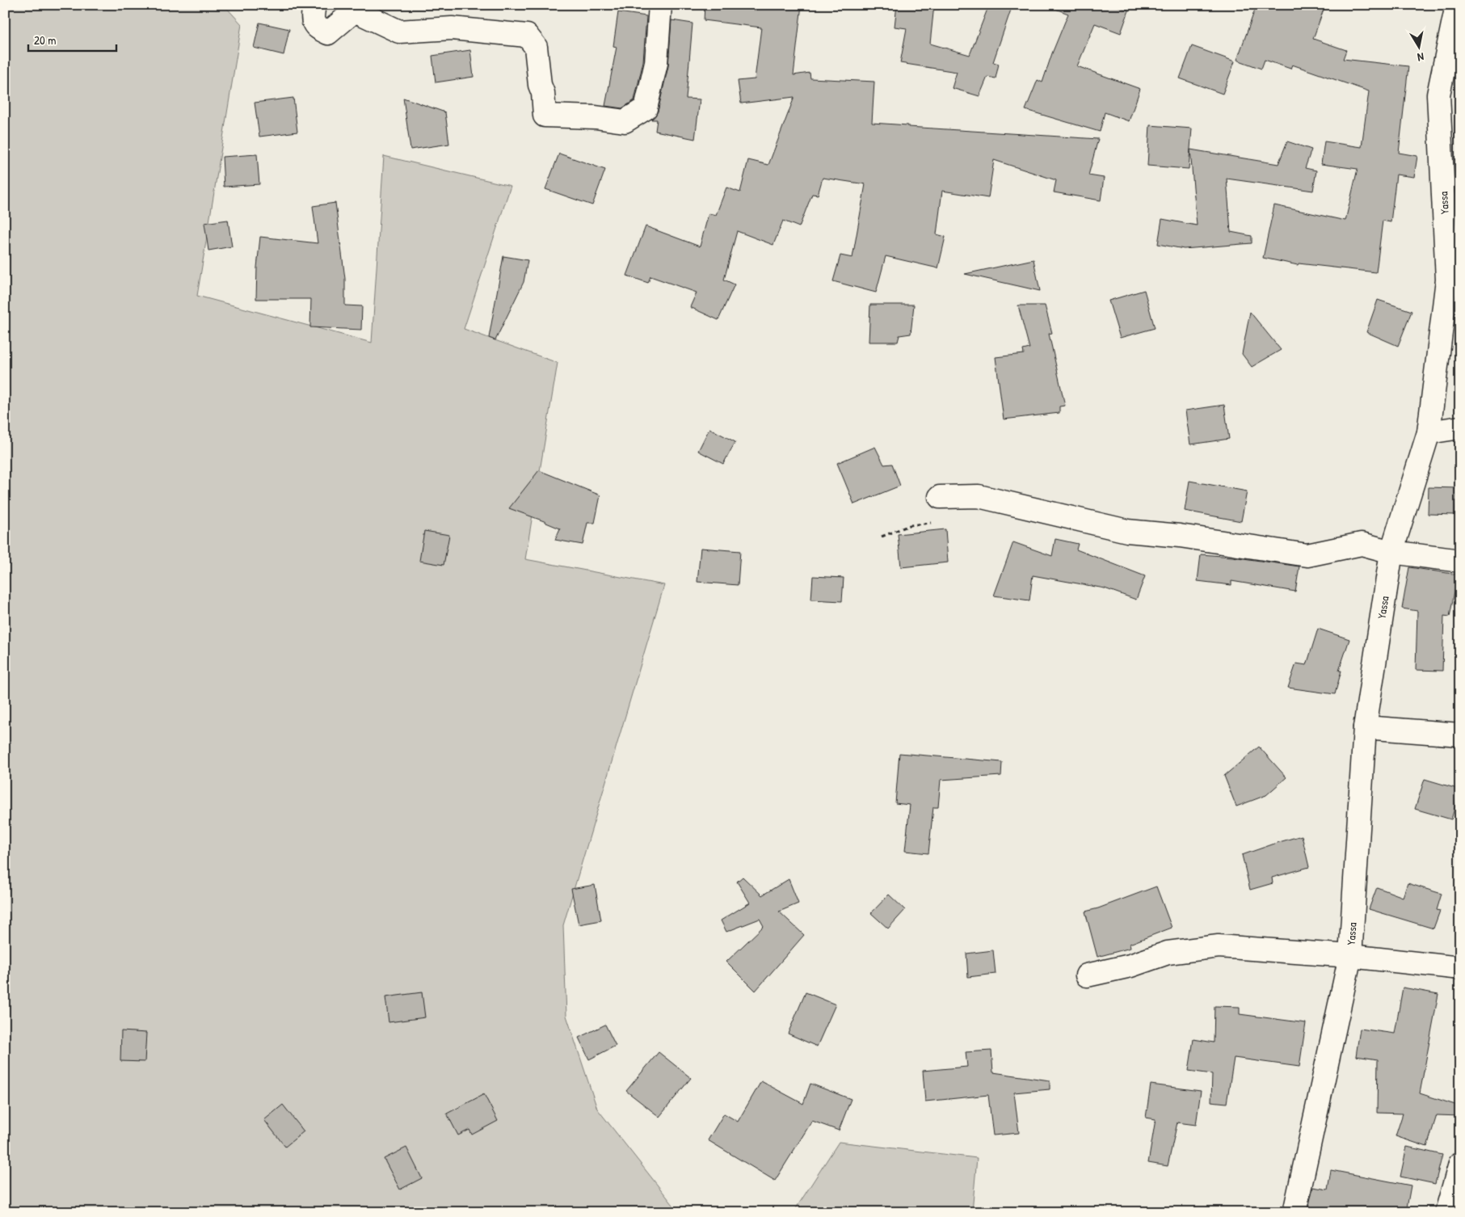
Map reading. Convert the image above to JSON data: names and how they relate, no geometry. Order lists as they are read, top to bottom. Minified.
{"streets":{"street":["Yassa"]},"scale_bar":"20 m","north":"bottom"}
